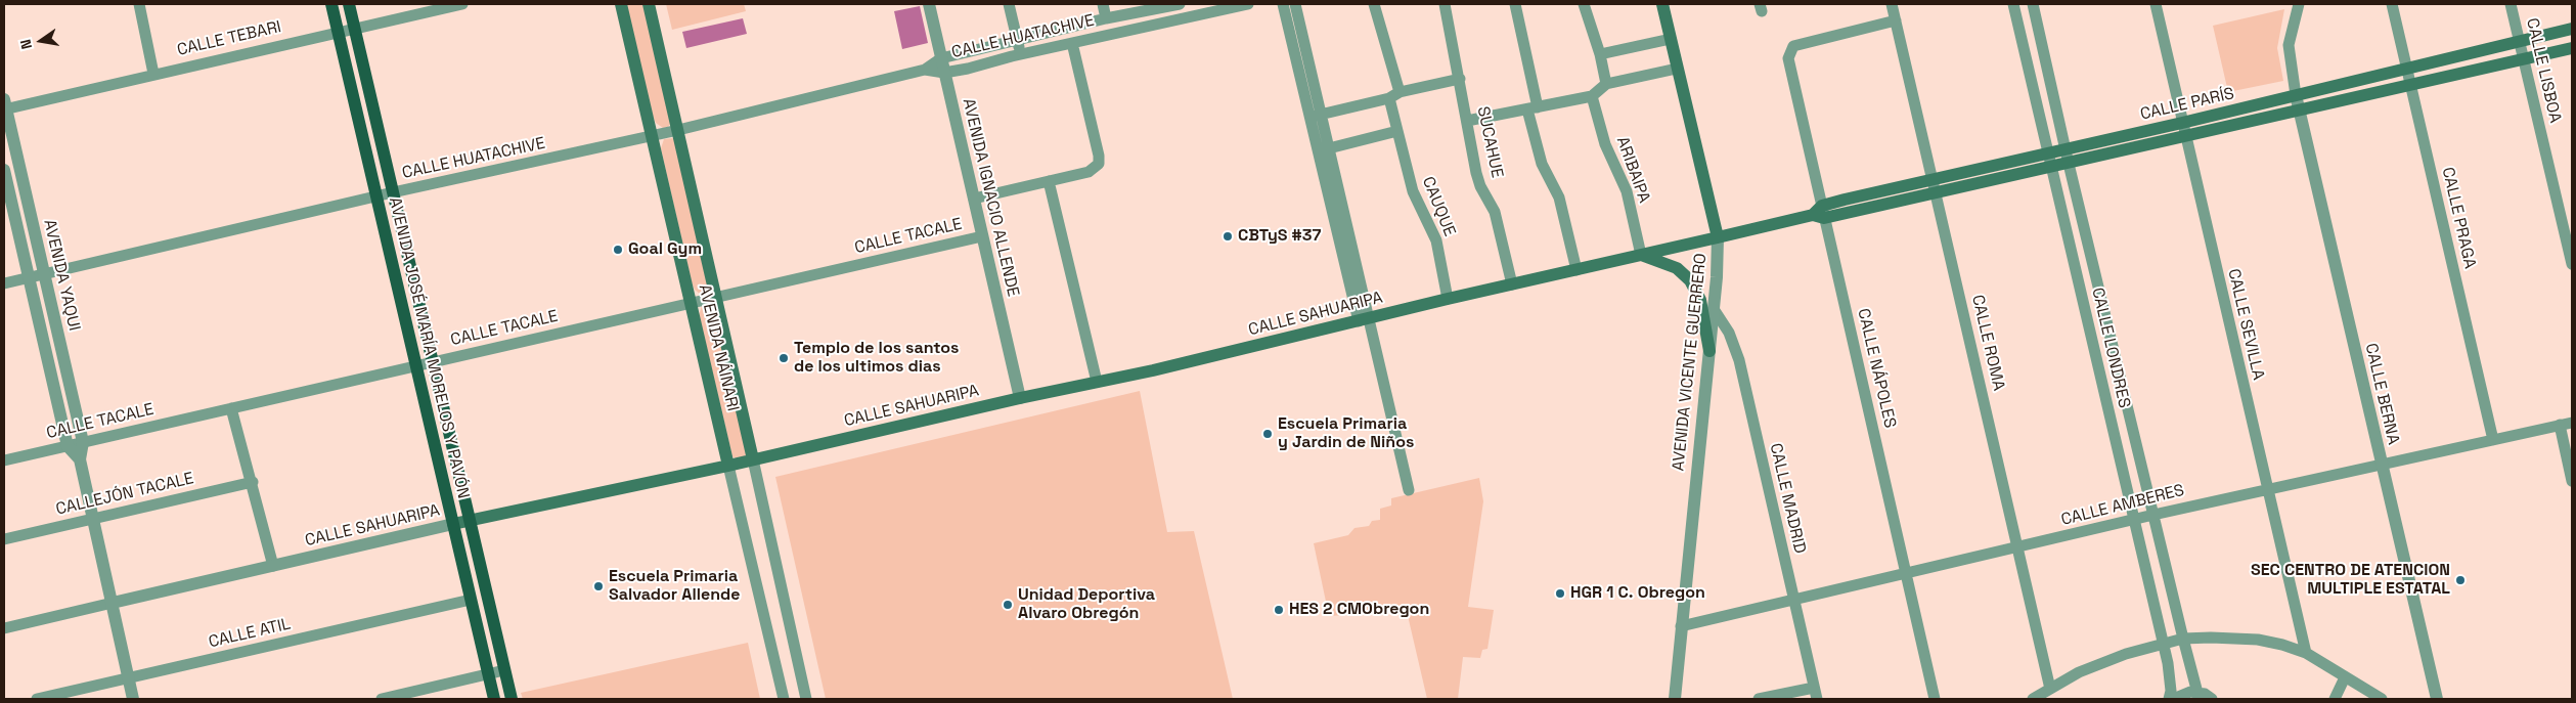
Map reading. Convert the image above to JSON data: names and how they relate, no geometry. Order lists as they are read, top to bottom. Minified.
{"streets":{"main road":["CALLE PARÍS","CALLE SAHUARIPA","AVENIDA JOSÉ MARÍA MORELOS Y PAVÓN","AVENIDA NÁINARI","AVENIDA VICENTE GUERRERO"],"street":["CALLE HUATACHIVE","CALLE TEBARI","CALLE LISBOA","SUCAHUE","ARIBAIPA","AVENIDA IGNACIO ALLENDE","CAUQUE","CALLE PRAGA","CALLE TACALE","AVENIDA YAQUI","CALLE SEVILLA","CALLE ROMA","CALLE LONDRES","CALLE NÁPOLES","CALLE BERNA","CALLEJÓN TACALE","CALLE MADRID","CALLE AMBERES","CALLE ATIL"]},"crossings":[["CALLE HUATACHIVE","AVENIDA IGNACIO ALLENDE"],["CALLE HUATACHIVE","AVENIDA YAQUI"],["CALLE HUATACHIVE","AVENIDA JOSÉ MARÍA MORELOS Y PAVÓN"],["CALLE HUATACHIVE","AVENIDA NÁINARI"],["CALLE TEBARI","AVENIDA YAQUI"],["CALLE TEBARI","AVENIDA JOSÉ MARÍA MORELOS Y PAVÓN"],["CALLE LISBOA","CALLE PARÍS"],["CALLE PARÍS","CALLE PRAGA"],["CALLE PARÍS","CALLE SAHUARIPA"],["CALLE PARÍS","CALLE SEVILLA"],["CALLE PARÍS","CALLE ROMA"],["CALLE PARÍS","CALLE LONDRES"],["CALLE PARÍS","AVENIDA VICENTE GUERRERO"],["CALLE PARÍS","CALLE NÁPOLES"],["CALLE PARÍS","CALLE BERNA"],["SUCAHUE","CALLE SAHUARIPA"],["ARIBAIPA","CALLE SAHUARIPA"],["AVENIDA IGNACIO ALLENDE","CALLE TACALE"],["AVENIDA IGNACIO ALLENDE","CALLE SAHUARIPA"],["CAUQUE","CALLE SAHUARIPA"],["CALLE PRAGA","CALLE AMBERES"],["CALLE TACALE","AVENIDA YAQUI"],["CALLE TACALE","AVENIDA JOSÉ MARÍA MORELOS Y PAVÓN"],["CALLE TACALE","AVENIDA NÁINARI"],["AVENIDA YAQUI","CALLE SAHUARIPA"],["AVENIDA YAQUI","CALLEJÓN TACALE"],["AVENIDA YAQUI","CALLE ATIL"],["CALLE SAHUARIPA","AVENIDA JOSÉ MARÍA MORELOS Y PAVÓN"],["CALLE SAHUARIPA","AVENIDA NÁINARI"],["CALLE SAHUARIPA","AVENIDA VICENTE GUERRERO"],["CALLE SEVILLA","CALLE AMBERES"],["CALLE ROMA","CALLE NÁPOLES"],["CALLE ROMA","CALLE AMBERES"],["AVENIDA JOSÉ MARÍA MORELOS Y PAVÓN","CALLE ATIL"],["CALLE LONDRES","CALLE AMBERES"],["AVENIDA VICENTE GUERRERO","CALLE MADRID"],["AVENIDA VICENTE GUERRERO","CALLE AMBERES"],["CALLE NÁPOLES","CALLE AMBERES"],["CALLE BERNA","CALLE AMBERES"],["CALLE MADRID","CALLE AMBERES"]],"places":["CBTyS #37","Goal Gym","Templo de los santos de los ultimos dias","Escuela Primaria y Jardin de Niños","SEC CENTRO DE ATENCION MULTIPLE ESTATAL","Escuela Primaria Salvador Allende","HGR 1 C. Obregon","Unidad Deportiva Alvaro Obregón","HES 2 CMObregon"],"north":"left"}
